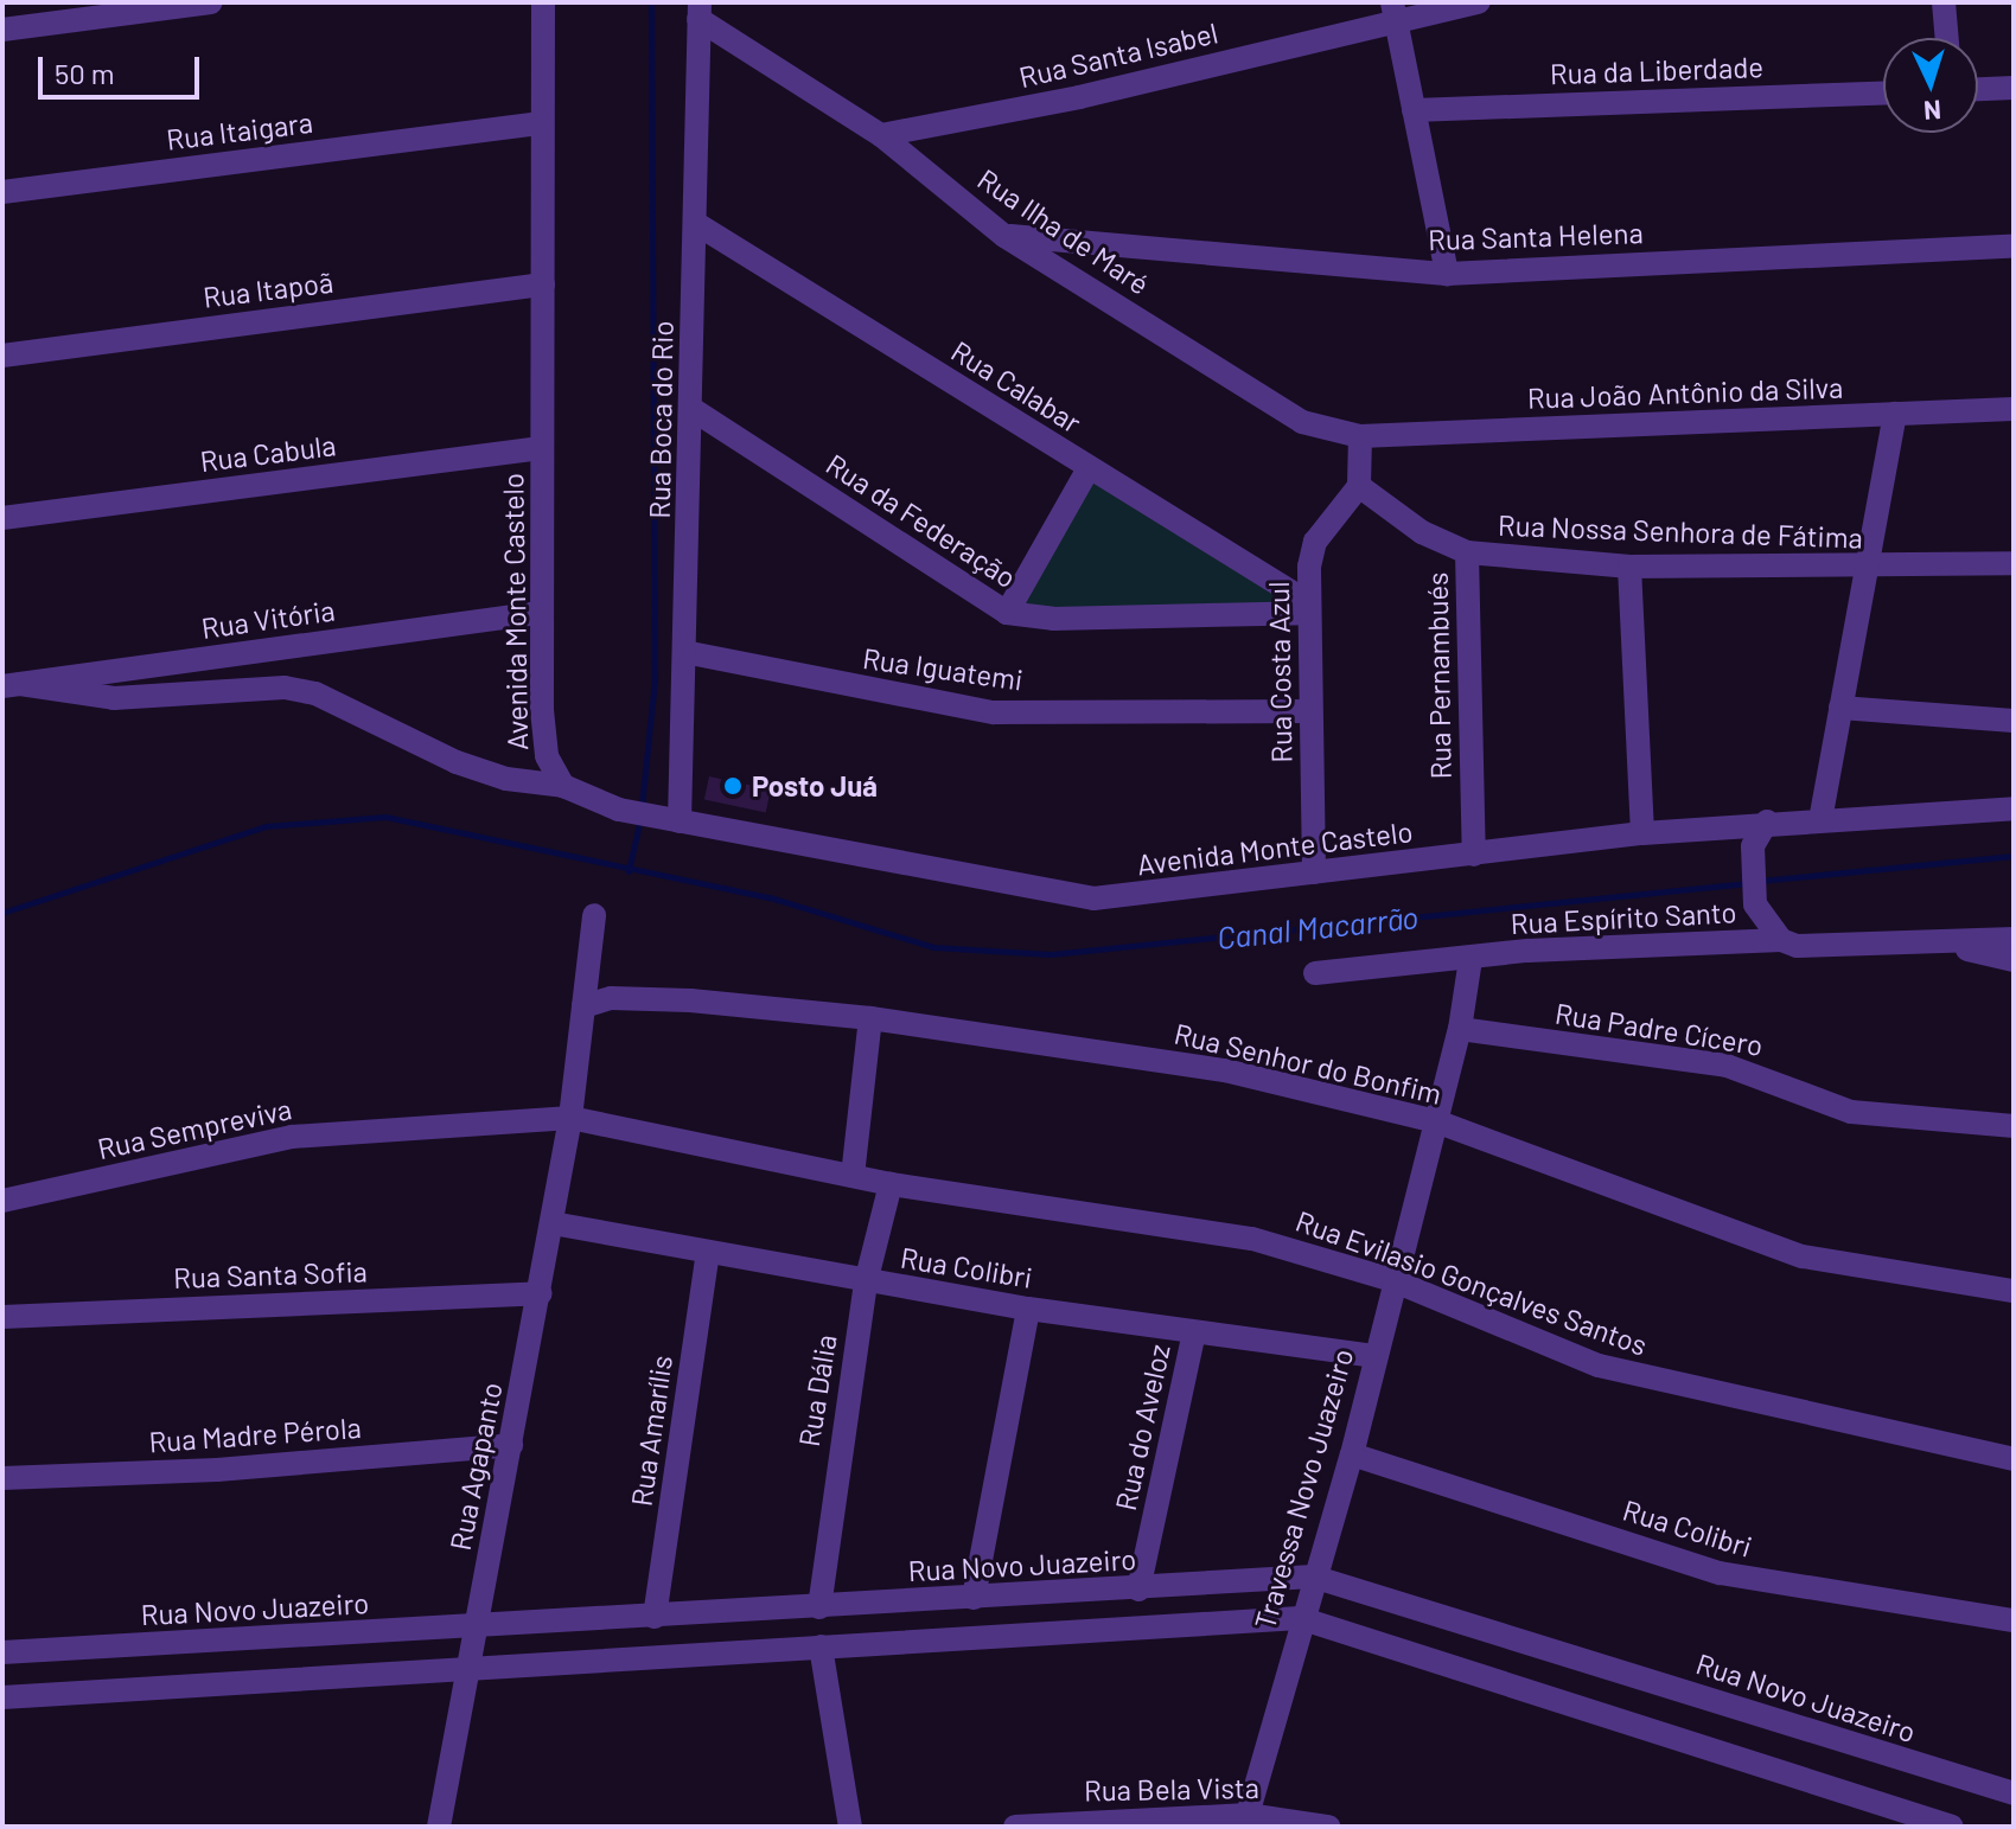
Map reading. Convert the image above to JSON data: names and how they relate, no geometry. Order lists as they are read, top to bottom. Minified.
{"streets":{"street":["Rua Santa Isabel","Rua da Liberdade","Rua Itaigara","Rua Ilha de Maré","Rua Santa Helena","Rua Itapoã","Rua Calabar","Rua João Antônio da Silva","Rua Boca do Rio","Rua Cabula","Rua da Federação","Rua Nossa Senhora de Fátima","Avenida Monte Castelo","Rua Vitória","Rua Iguatemi","Rua Costa Azul","Rua Pernambués","Rua Espírito Santo","Rua Padre Cícero","Rua Senhor do Bonfim","Rua Sempreviva","Rua Colibri","Rua Santa Sofia","Rua Evilasio Gonçalves Santos","Rua Dália","Rua do Aveloz","Rua Amarílis","Rua Madre Pérola","Rua Agapanto","Travessa Novo Juazeiro","Rua Novo Juazeiro","Rua Bela Vista"]},"crossings":[["Rua Santa Isabel","Rua Ilha de Maré"],["Rua Itaigara","Avenida Monte Castelo"],["Rua Ilha de Maré","Rua Santa Helena"],["Rua Ilha de Maré","Rua João Antônio da Silva"],["Rua Ilha de Maré","Rua Boca do Rio"],["Rua Itapoã","Avenida Monte Castelo"],["Rua Calabar","Rua Boca do Rio"],["Rua Calabar","Rua da Federação"],["Rua Calabar","Rua Costa Azul"],["Rua Boca do Rio","Rua da Federação"],["Rua Boca do Rio","Avenida Monte Castelo"],["Rua Boca do Rio","Rua Iguatemi"],["Rua Cabula","Avenida Monte Castelo"],["Rua da Federação","Rua Costa Azul"],["Rua Nossa Senhora de Fátima","Rua Costa Azul"],["Rua Nossa Senhora de Fátima","Rua Pernambués"],["Avenida Monte Castelo","Rua Vitória"],["Avenida Monte Castelo","Rua Costa Azul"],["Avenida Monte Castelo","Rua Pernambués"],["Rua Iguatemi","Rua Costa Azul"],["Rua Espírito Santo","Travessa Novo Juazeiro"],["Rua Padre Cícero","Travessa Novo Juazeiro"],["Rua Senhor do Bonfim","Rua Agapanto"],["Rua Senhor do Bonfim","Travessa Novo Juazeiro"],["Rua Sempreviva","Rua Evilasio Gonçalves Santos"],["Rua Sempreviva","Rua Agapanto"],["Rua Colibri","Rua Dália"],["Rua Colibri","Rua do Aveloz"],["Rua Colibri","Rua Amarílis"],["Rua Colibri","Rua Agapanto"],["Rua Colibri","Travessa Novo Juazeiro"],["Rua Santa Sofia","Rua Agapanto"],["Rua Evilasio Gonçalves Santos","Rua Dália"],["Rua Evilasio Gonçalves Santos","Rua Agapanto"],["Rua Evilasio Gonçalves Santos","Travessa Novo Juazeiro"],["Rua Dália","Rua Novo Juazeiro"],["Rua do Aveloz","Rua Novo Juazeiro"],["Rua Amarílis","Rua Novo Juazeiro"],["Rua Madre Pérola","Rua Agapanto"],["Rua Agapanto","Rua Novo Juazeiro"],["Travessa Novo Juazeiro","Rua Novo Juazeiro"],["Travessa Novo Juazeiro","Rua Bela Vista"]],"water":["Canal Macarrão"],"places":["Posto Juá"],"scale_bar":"50 m","north":"bottom"}
